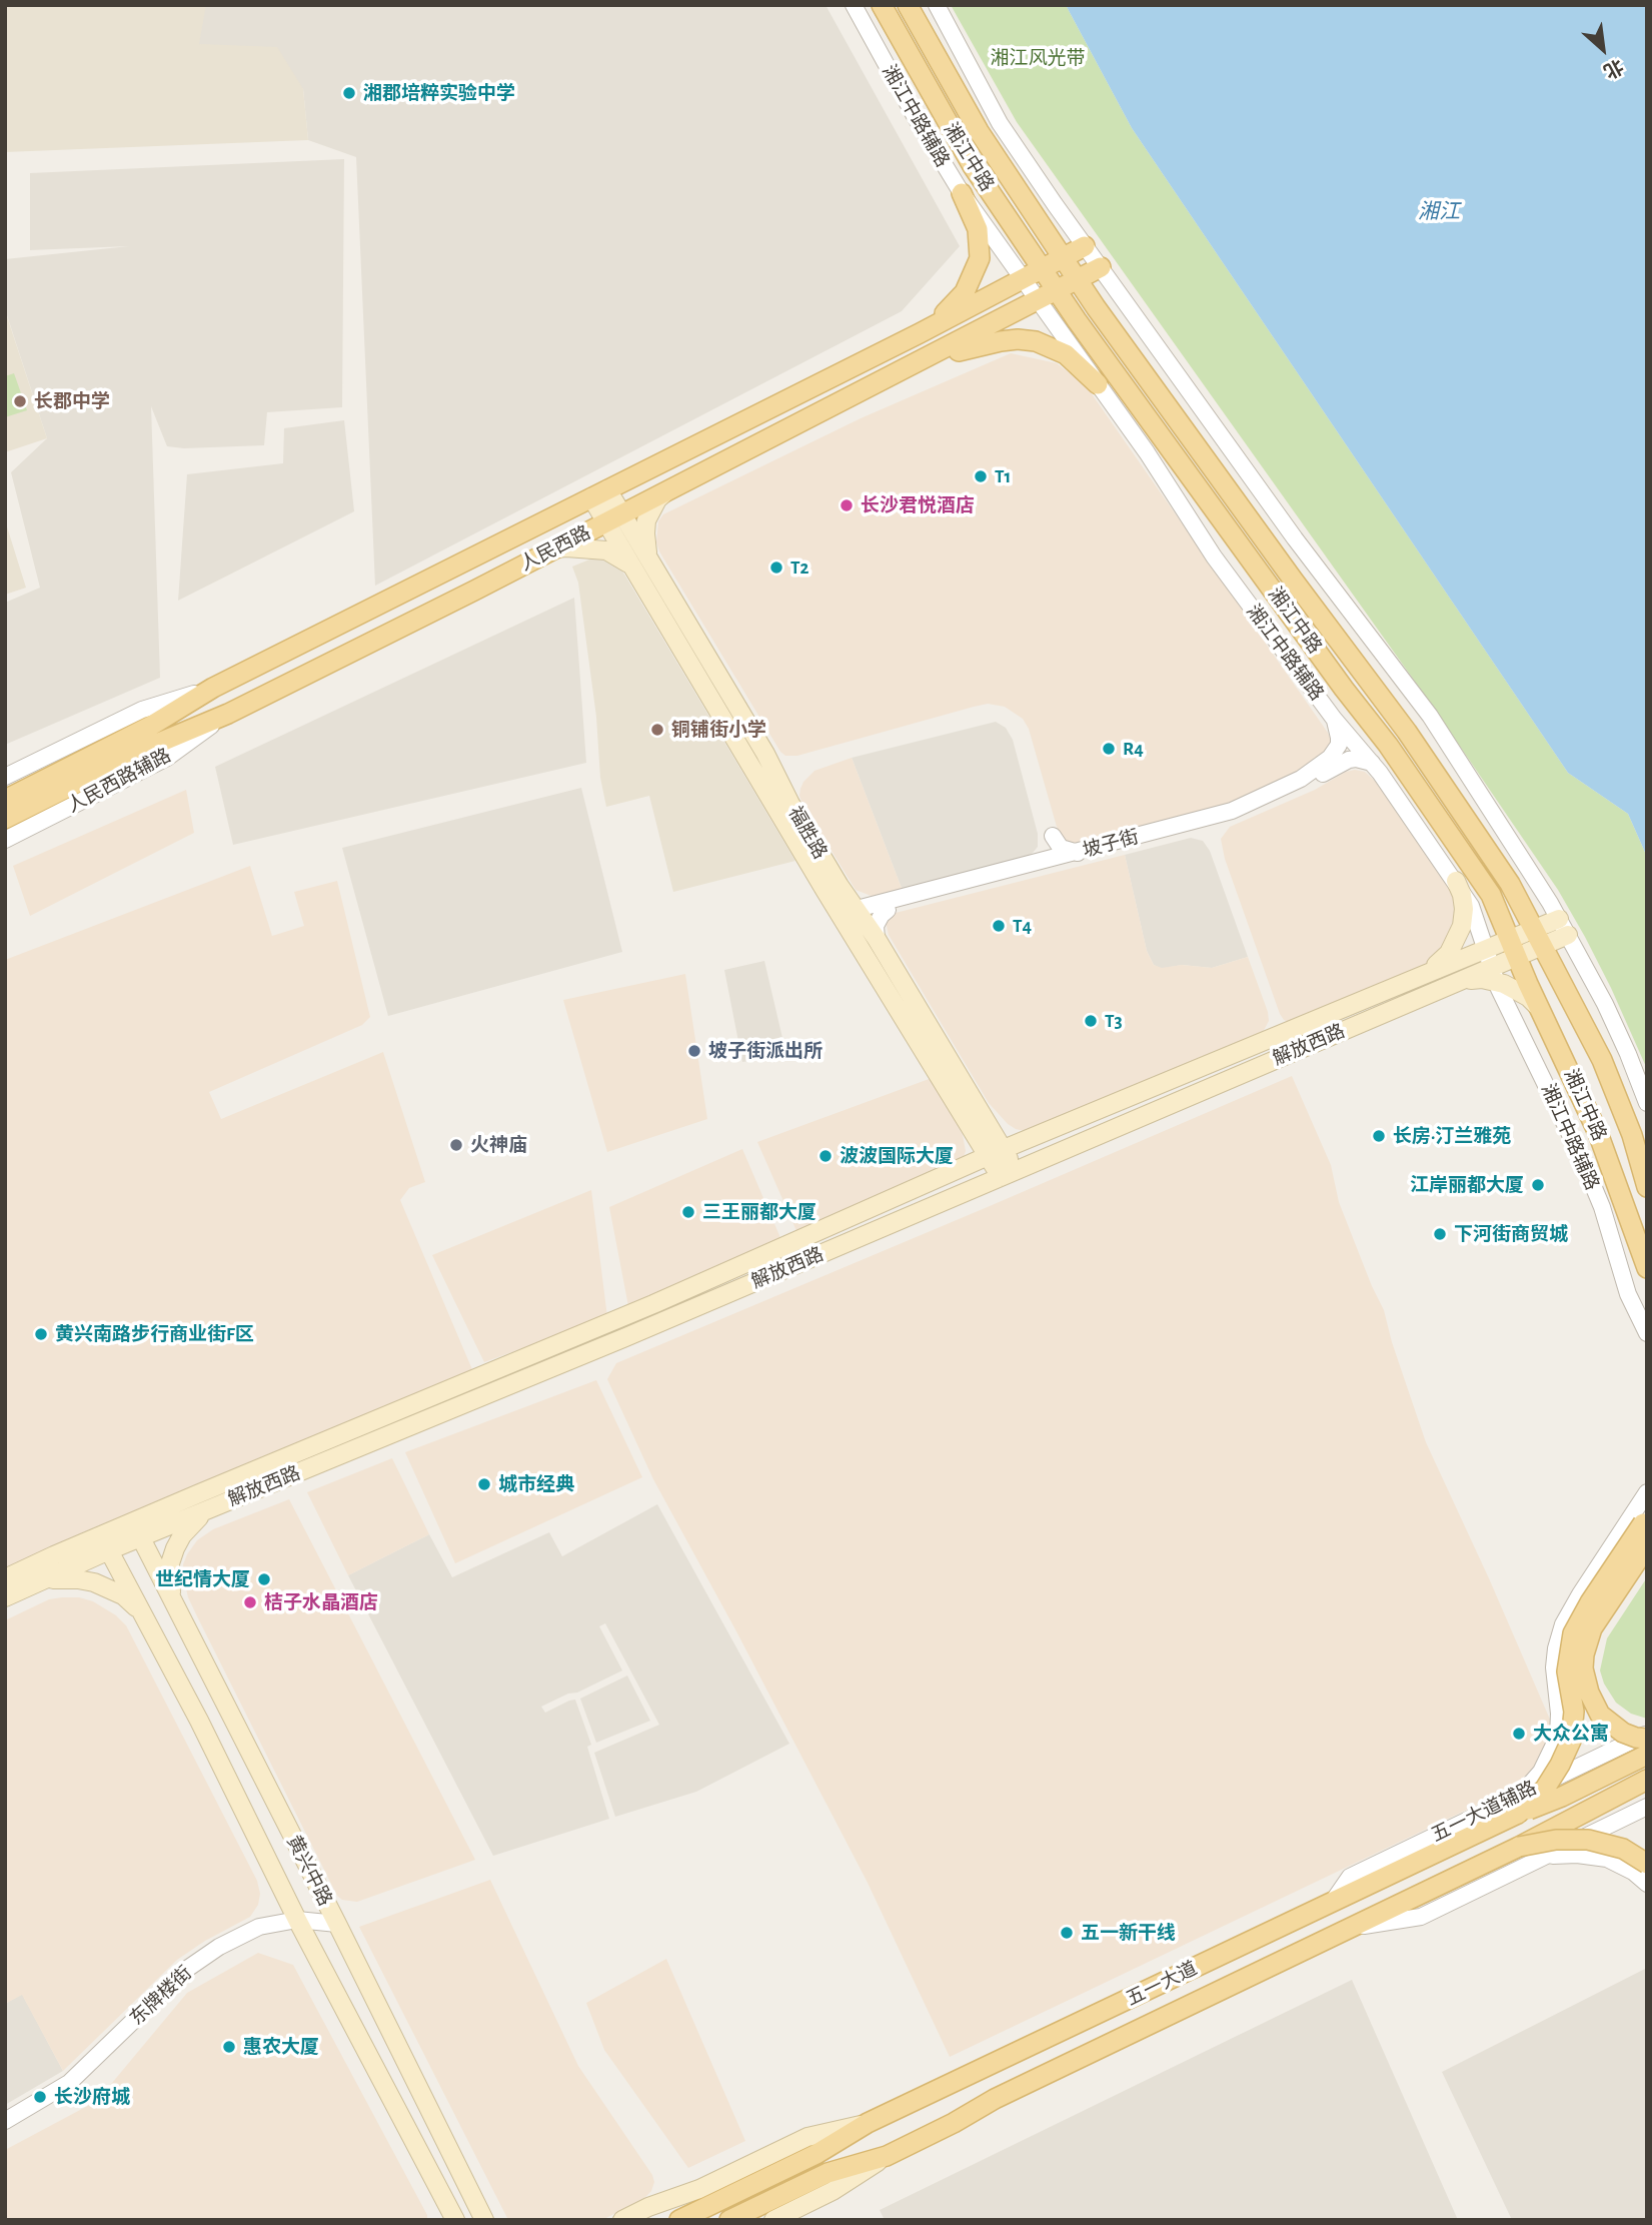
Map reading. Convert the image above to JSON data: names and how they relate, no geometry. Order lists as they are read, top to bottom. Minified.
{"streets":{"main road":["湘江中路","人民西路","福胜路","解放西路","黄兴中路","五一大道"],"street":["湘江中路辅路","人民西路辅路","坡子街","五一大道辅路","东牌楼街"]},"crossings":[["湘江中路辅路","人民西路"],["湘江中路辅路","坡子街"],["湘江中路辅路","解放西路"],["湘江中路","人民西路"],["湘江中路","解放西路"],["人民西路","人民西路辅路"],["人民西路","福胜路"],["福胜路","坡子街"],["福胜路","解放西路"],["解放西路","黄兴中路"],["五一大道辅路","五一大道"],["黄兴中路","东牌楼街"]],"water":["湘江"],"parks":["湘江风光带"],"places":["湘郡培粹实验中学","长郡中学","T1","长沙君悦酒店","T2","铜铺街小学","R4","T4","T3","坡子街派出所","长房·汀兰雅苑","火神庙","波波国际大厦","江岸丽都大厦","三王丽都大厦","下河街商贸城","黄兴南路步行商业街F区","城市经典","世纪情大厦","桔子水晶酒店","大众公寓","五一新干线","惠农大厦","长沙府城"],"north":"bottom right"}
